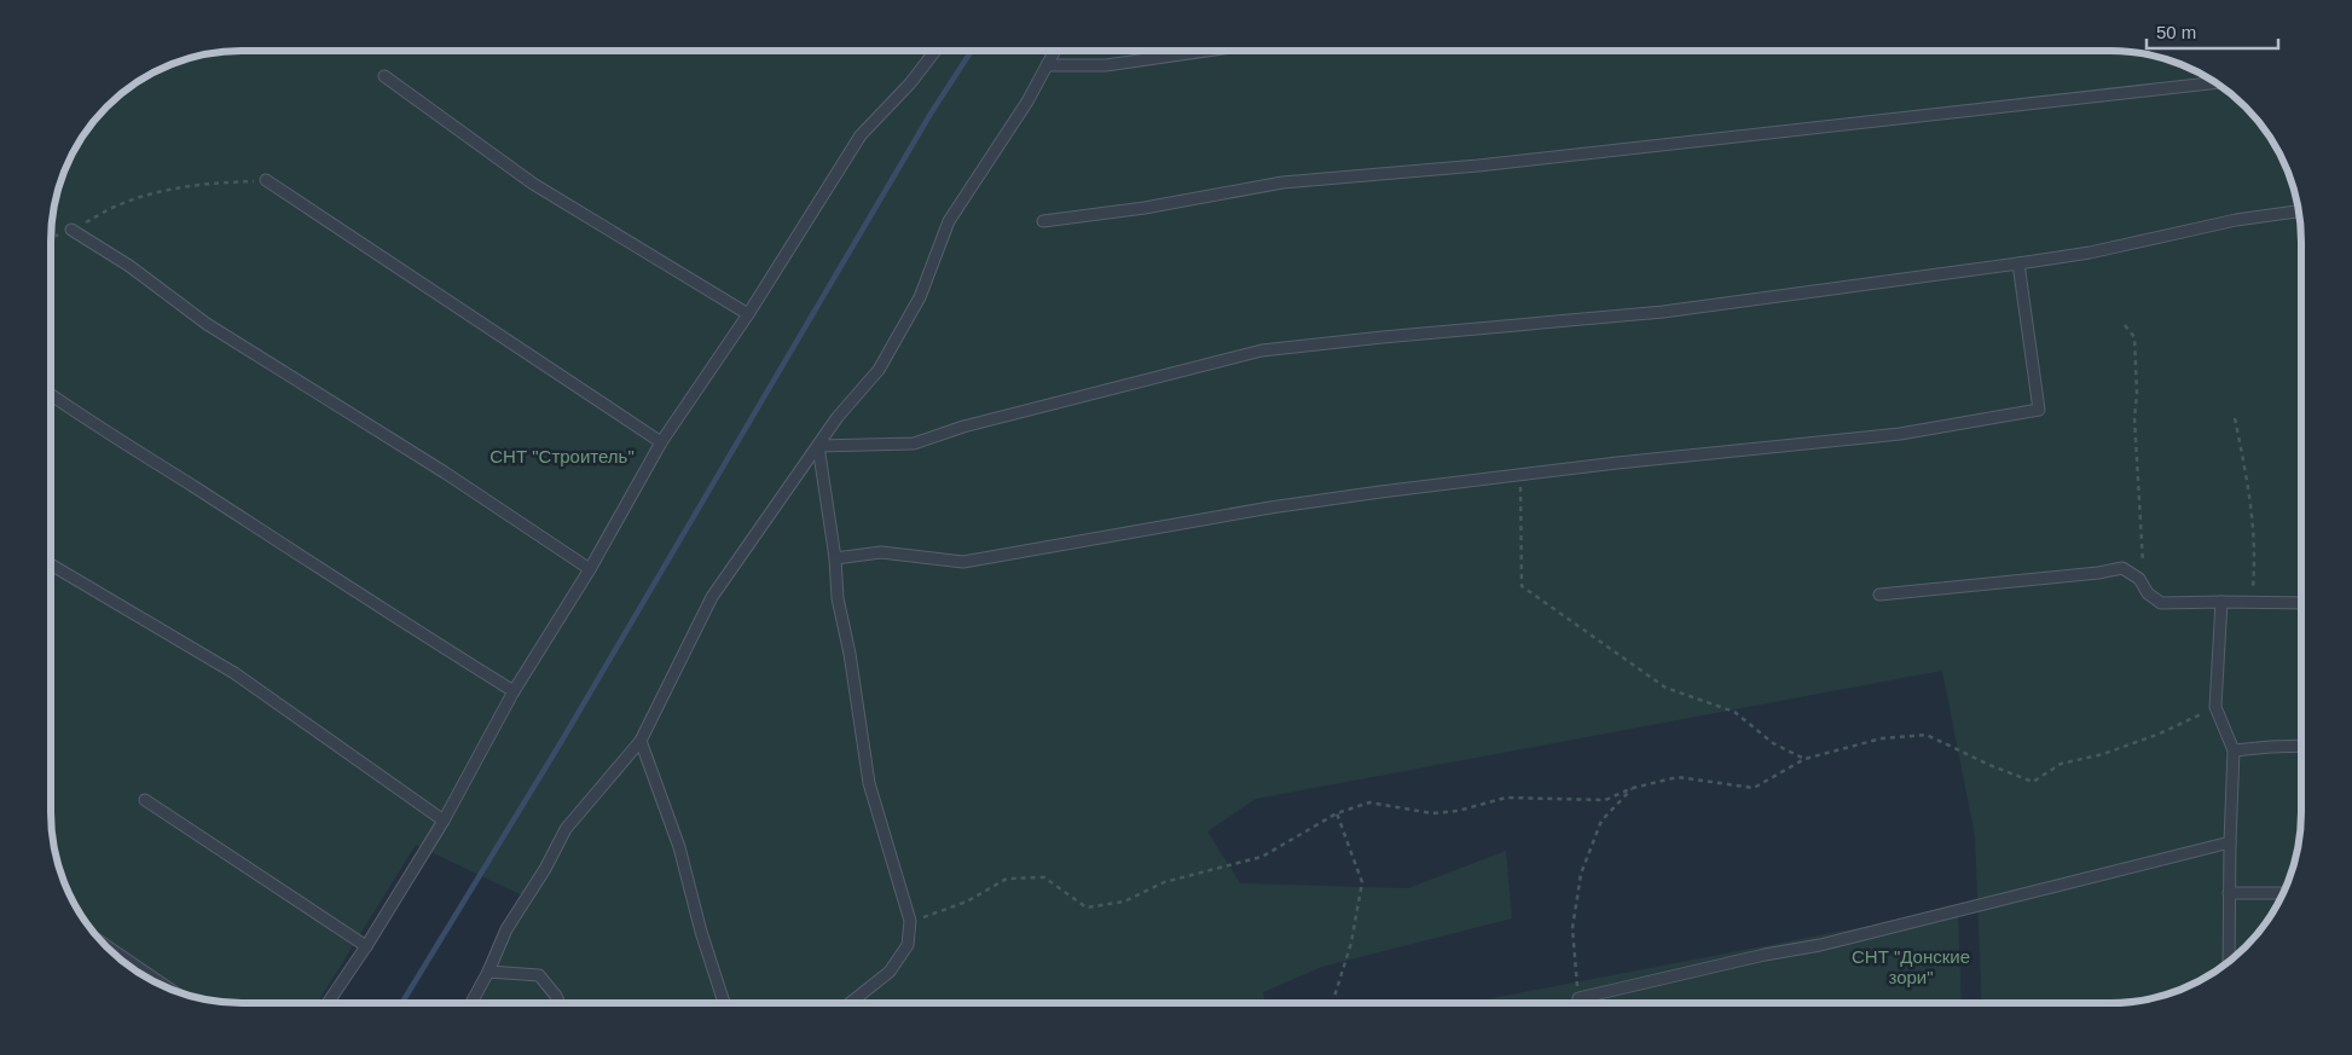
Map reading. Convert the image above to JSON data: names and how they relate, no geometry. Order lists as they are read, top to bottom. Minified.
{"parks":["СНТ \"Строитель\"","СНТ \"Донские зори\""],"scale_bar":"50 m"}
